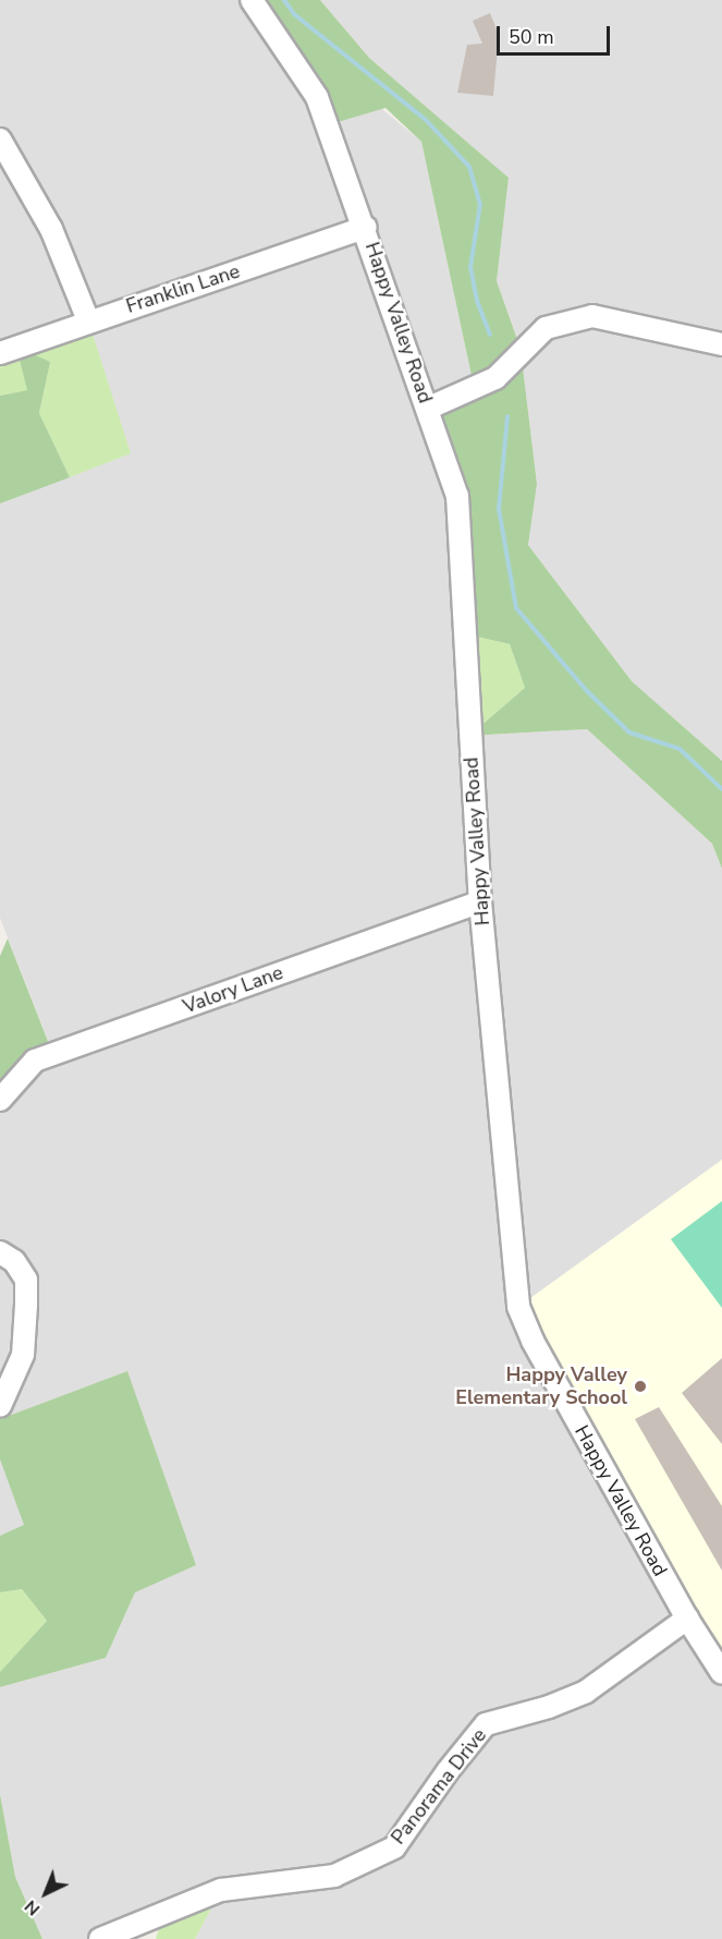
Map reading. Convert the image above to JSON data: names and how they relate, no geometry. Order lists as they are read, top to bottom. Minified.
{"streets":{"street":["Franklin Lane","Happy Valley Road","Valory Lane","Panorama Drive"]},"crossings":[["Franklin Lane","Happy Valley Road"],["Happy Valley Road","Valory Lane"],["Happy Valley Road","Panorama Drive"]],"places":["Happy Valley Elementary School"],"scale_bar":"50 m","north":"bottom left"}
